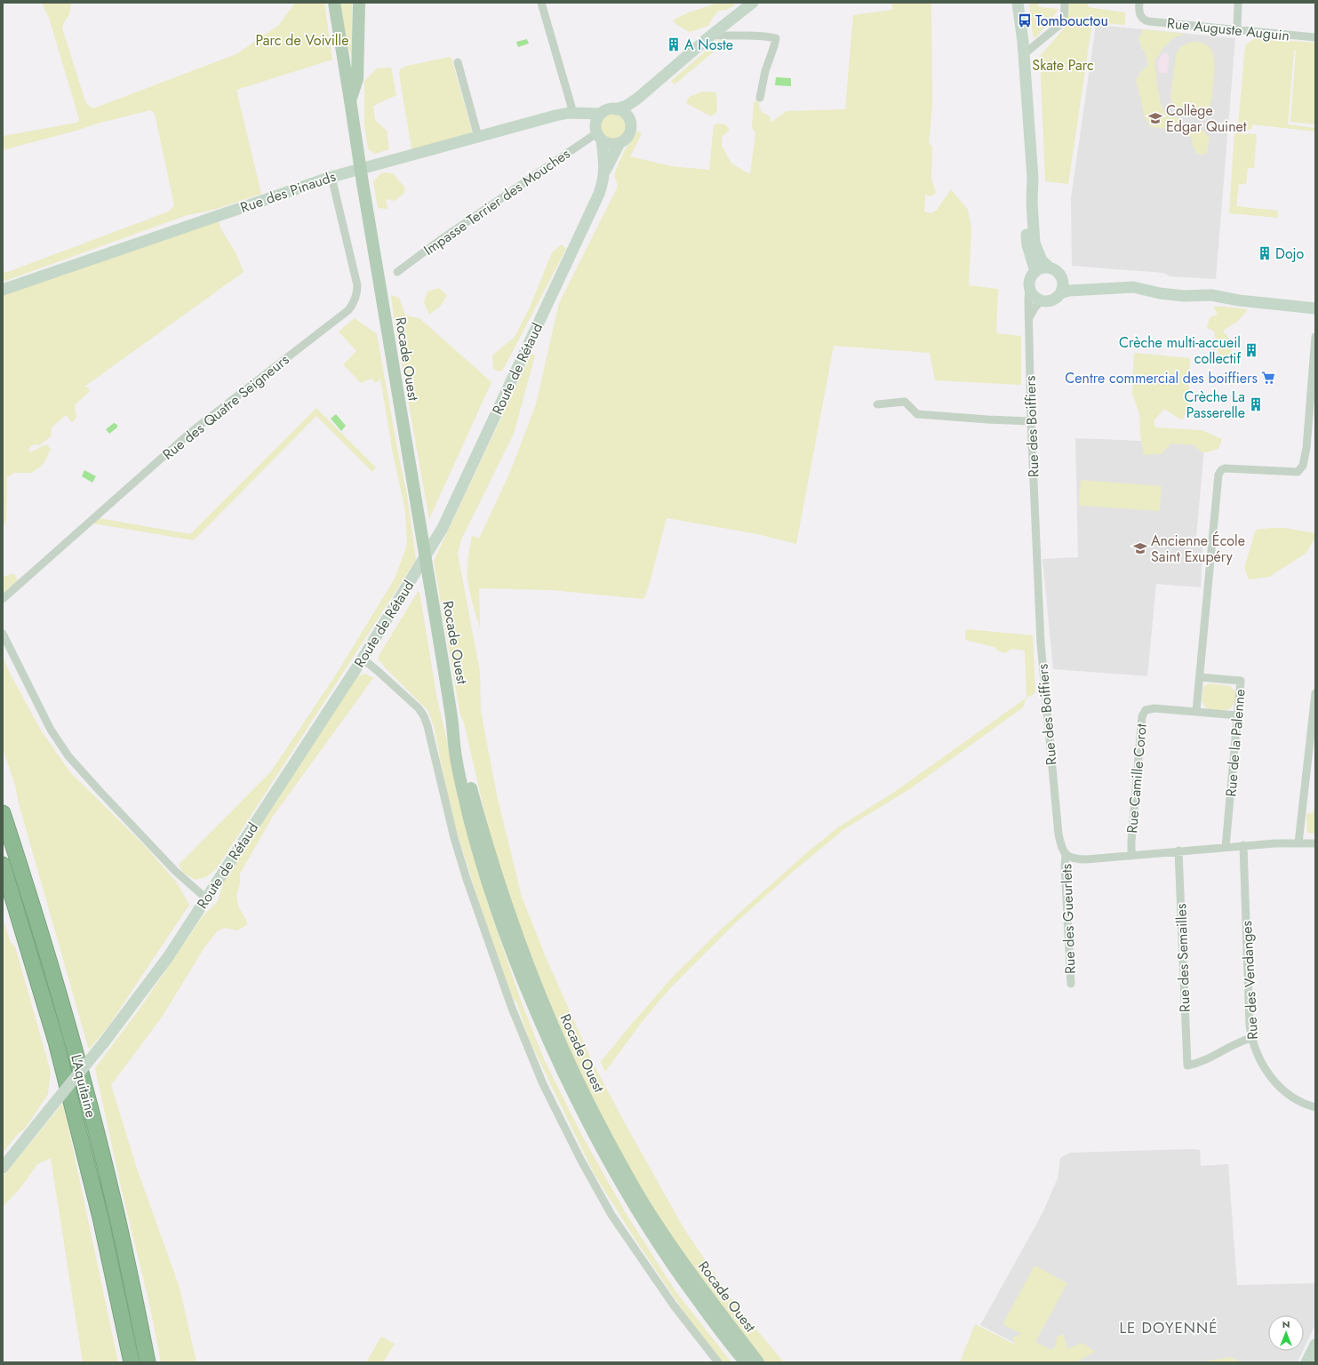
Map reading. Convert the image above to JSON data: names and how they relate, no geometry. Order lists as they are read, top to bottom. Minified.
{"streets":{"highway":["L'Aquitaine"],"main road":["Rue des Pinauds","Rocade Ouest","Route de Rétaud"],"street":["Rue Auguste Auguin","Impasse Terrier des Mouches","Rue des Quatre Seigneurs","Rue des Boiffiers","Rue de la Palenne","Rue Camille Corot","Rue des Gueurlets","Rue des Semailles","Rue des Vendanges"]},"crossings":[["Rue des Pinauds","Impasse Terrier des Mouches"],["Rue des Pinauds","Rue des Quatre Seigneurs"],["Rue des Boiffiers","Rue des Gueurlets"],["Rue de la Palenne","Rue Camille Corot"],["Rue des Semailles","Rue des Vendanges"]],"districts":["LE DOYENNÉ"],"parks":["Parc de Voiville","Skate Parc"],"places":{"bus stop":["Tombouctou"],"building":["A Noste","Dojo","Crèche multi-accueil collectif","Crèche La Passerelle"],"school or university":["Collège Edgar Quinet","Ancienne École Saint Exupéry"],"supermarket":["Centre commercial des boiffiers"]},"north":"top"}
